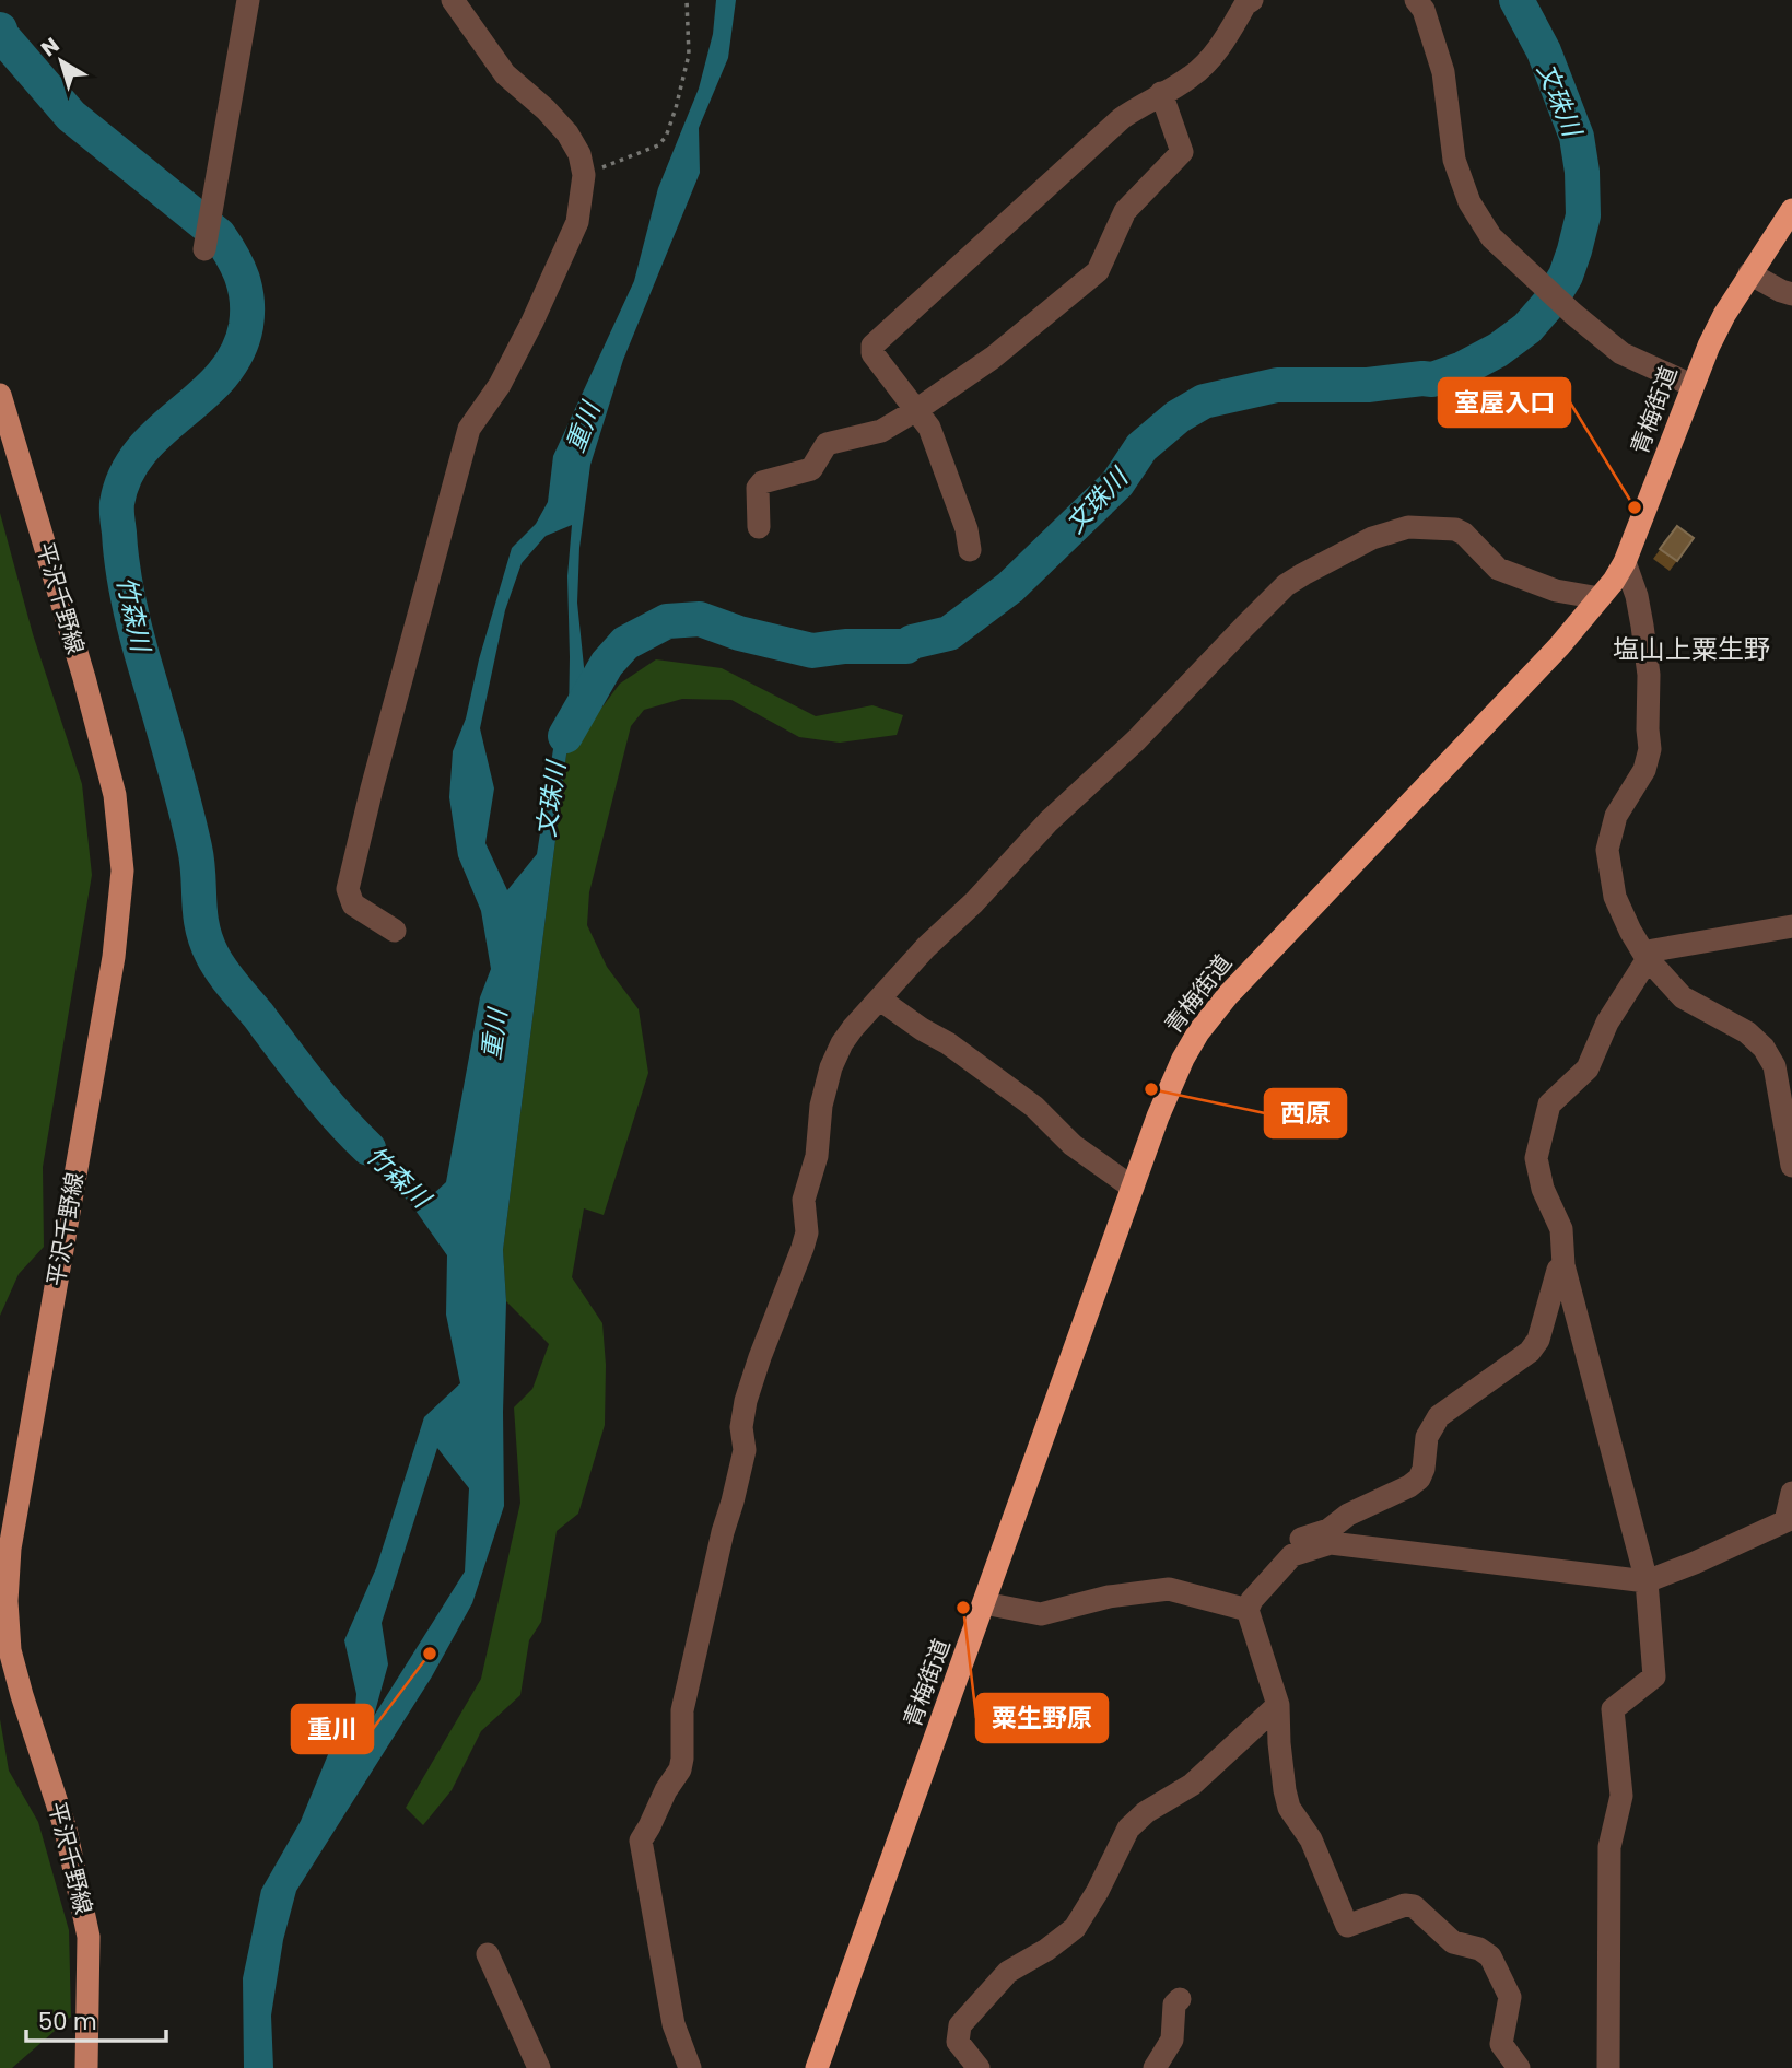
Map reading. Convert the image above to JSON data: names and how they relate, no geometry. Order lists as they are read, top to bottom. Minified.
{"streets":{"highway":["青梅街道"],"main road":["平沢千野線"]},"districts":["塩山上粟生野"],"water":["文珠川","重川","竹森川"],"places":["室屋入口","西原","粟生野原","重川"],"scale_bar":"50 m","north":"top left"}
